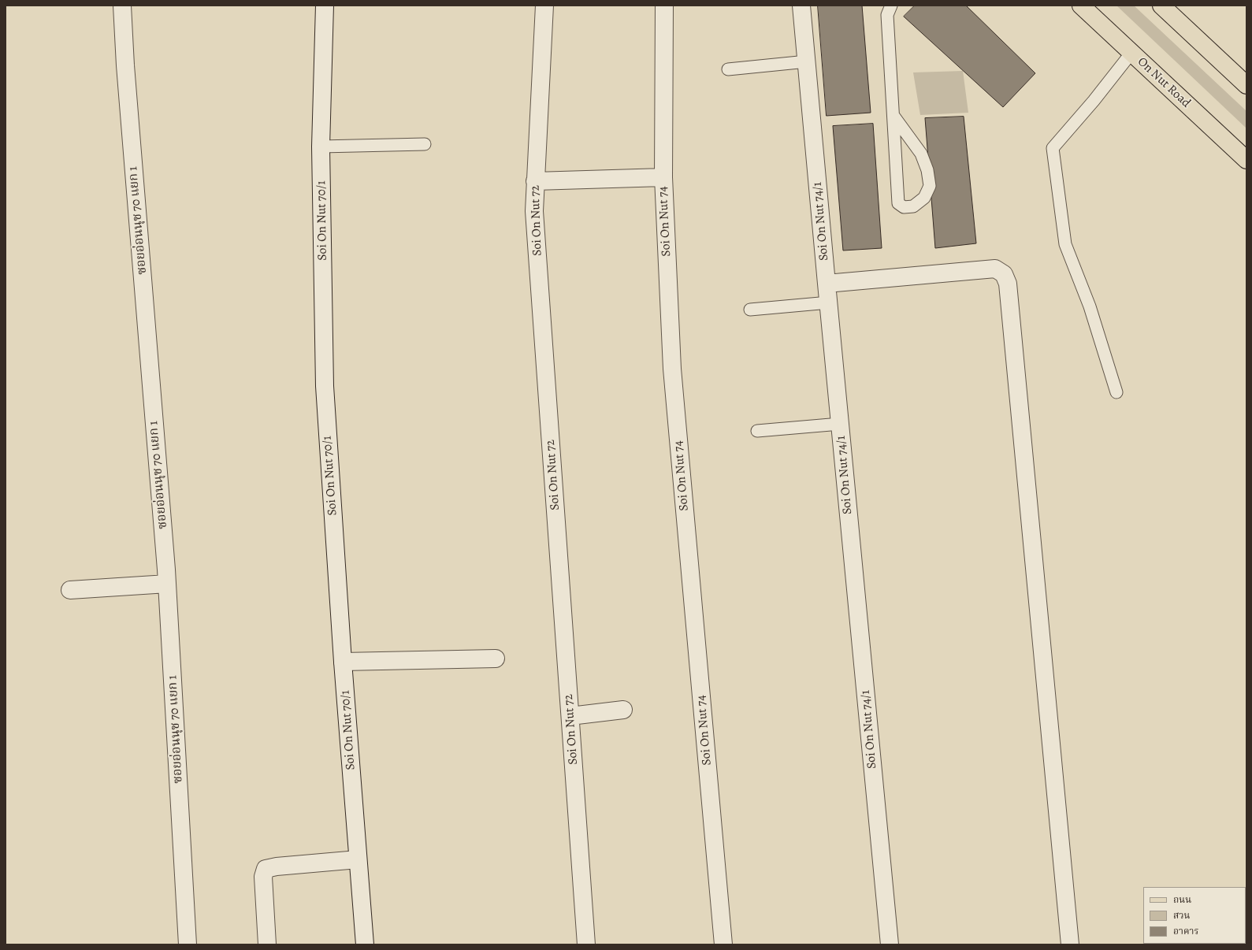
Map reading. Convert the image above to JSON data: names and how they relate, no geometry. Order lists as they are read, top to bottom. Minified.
{"streets":{"main road":["On Nut Road"],"street":["ซอยอ่อนนุช 70 แยก 1","Soi On Nut 70/1","Soi On Nut 72","Soi On Nut 74","Soi On Nut 74/1"]},"legend":["ถนน","สวน","อาคาร"]}
